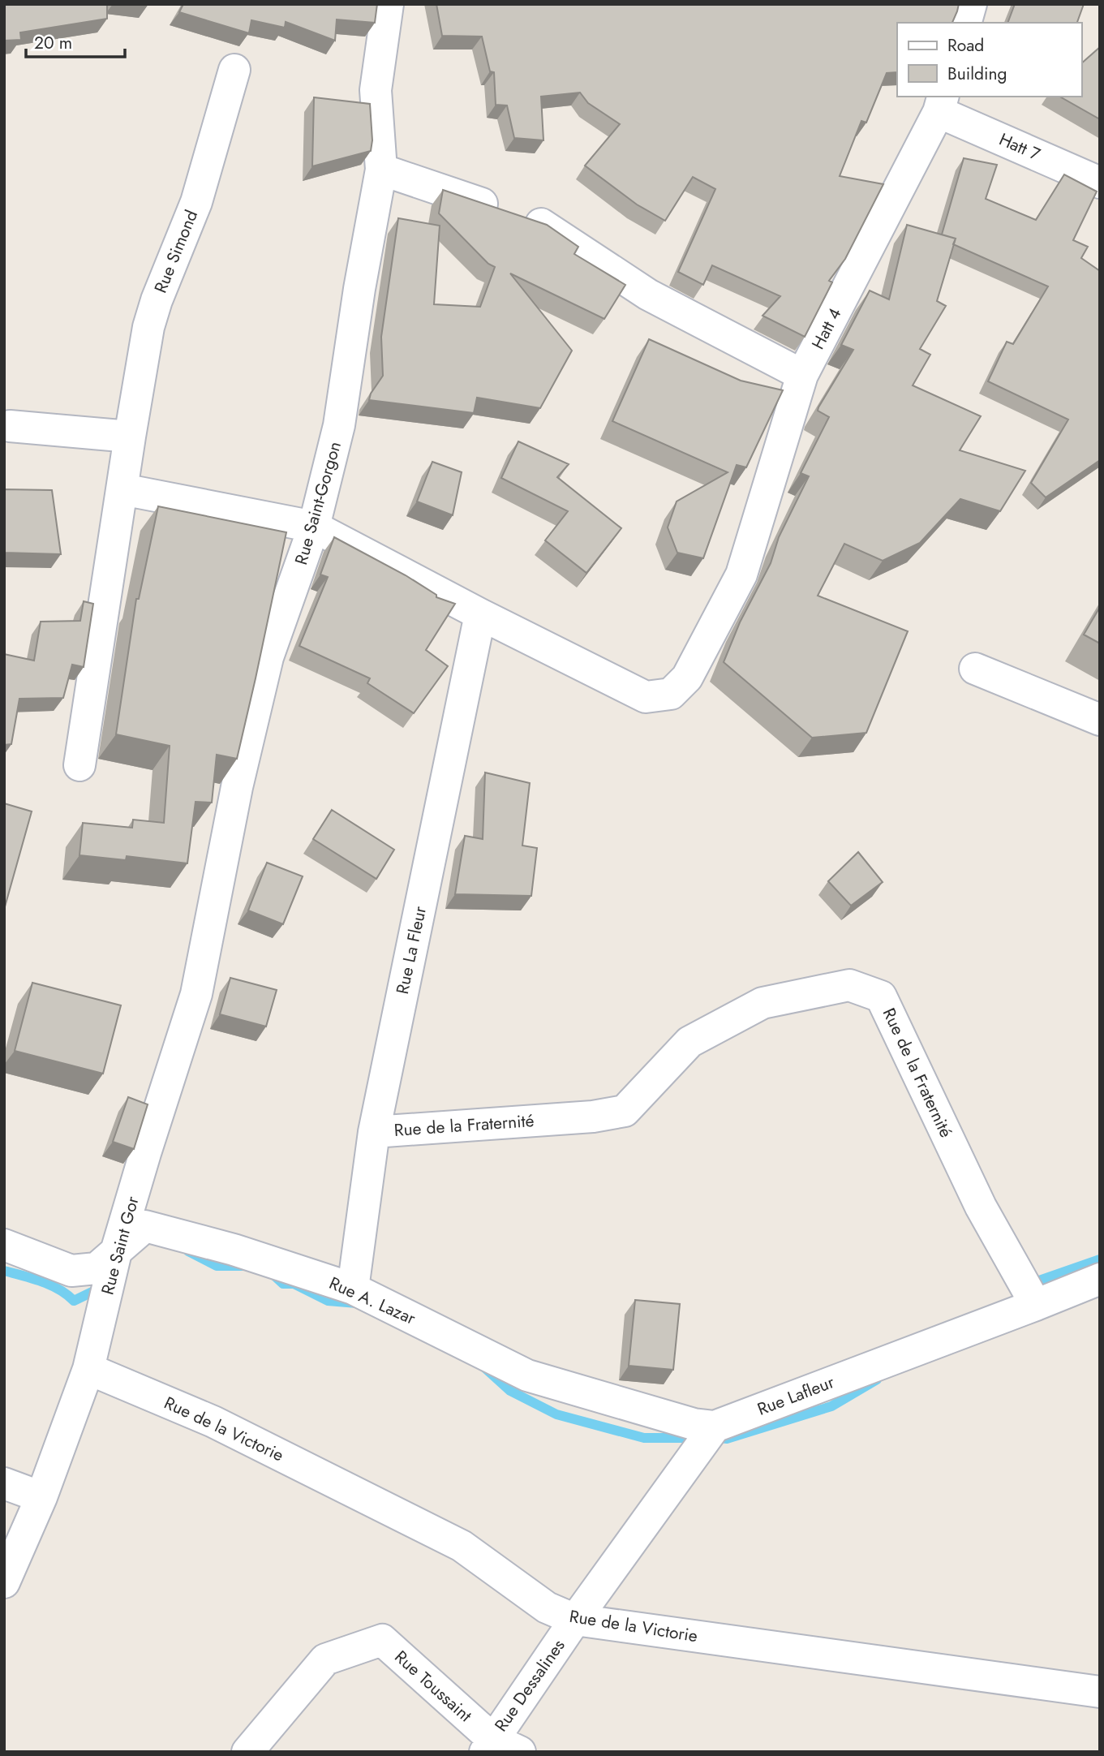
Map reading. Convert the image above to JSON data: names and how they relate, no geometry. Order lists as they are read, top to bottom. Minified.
{"streets":{"street":["Hatt 7","Rue Simond","Hatt 4","Rue Saint-Gorgon","Rue La Fleur","Rue de la Fraternité","Rue Saint Gor","Rue A. Lazar","Rue Lafleur","Rue de la Victorie","Rue Dessalines","Rue Toussaint"]},"crossings":[["Hatt 7","Hatt 4"],["Rue Simond","Hatt 4"],["Hatt 4","Rue Saint-Gorgon"],["Hatt 4","Rue La Fleur"],["Rue Saint-Gorgon","Rue Saint Gor"],["Rue La Fleur","Rue de la Fraternité"],["Rue La Fleur","Rue A. Lazar"],["Rue de la Fraternité","Rue Lafleur"],["Rue Saint Gor","Rue A. Lazar"],["Rue Saint Gor","Rue de la Victorie"],["Rue A. Lazar","Rue Lafleur"],["Rue de la Victorie","Rue Dessalines"],["Rue Dessalines","Rue Toussaint"]],"legend":["Road","Building"],"scale_bar":"20 m"}
